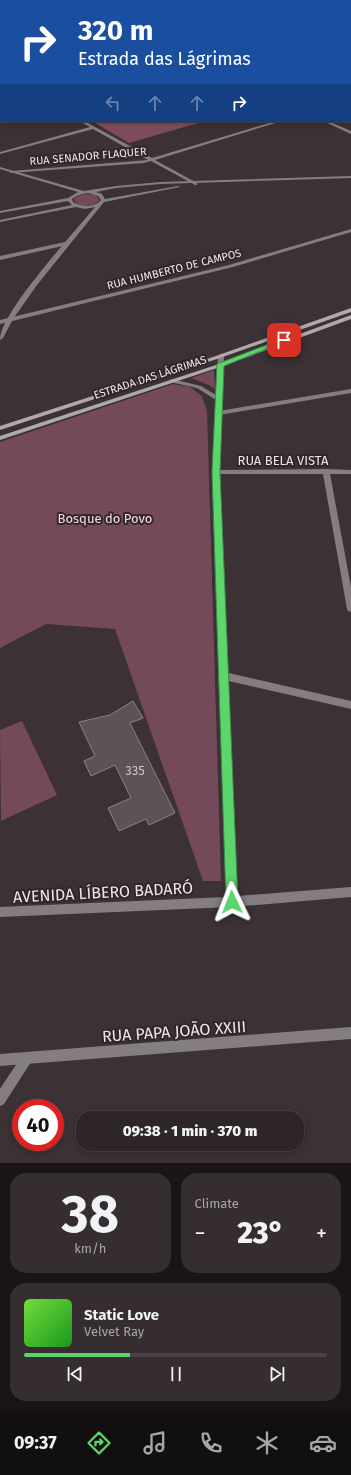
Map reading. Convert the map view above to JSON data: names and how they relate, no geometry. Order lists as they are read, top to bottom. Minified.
{"streets":{"main road":["ESTRADA DAS LÁGRIMAS"],"street":["RUA SENADOR FLAQUER","RUA HUMBERTO DE CAMPOS","RUA BELA VISTA","AVENIDA LÍBERO BADARÓ","RUA PAPA JOÃO XXIII"]},"parks":["Bosque do Povo"],"house_numbers":["335"],"page":{"turn":["320 m","Estrada das Lágrimas"],"limit":"40","trip":"09:38 · 1 min · 370 m","tile":[["38","km/h"],"Climate"],"heat":["−","23°","+"],"song":["Static Love","Velvet Ray"],"tabs":"09:37"}}
